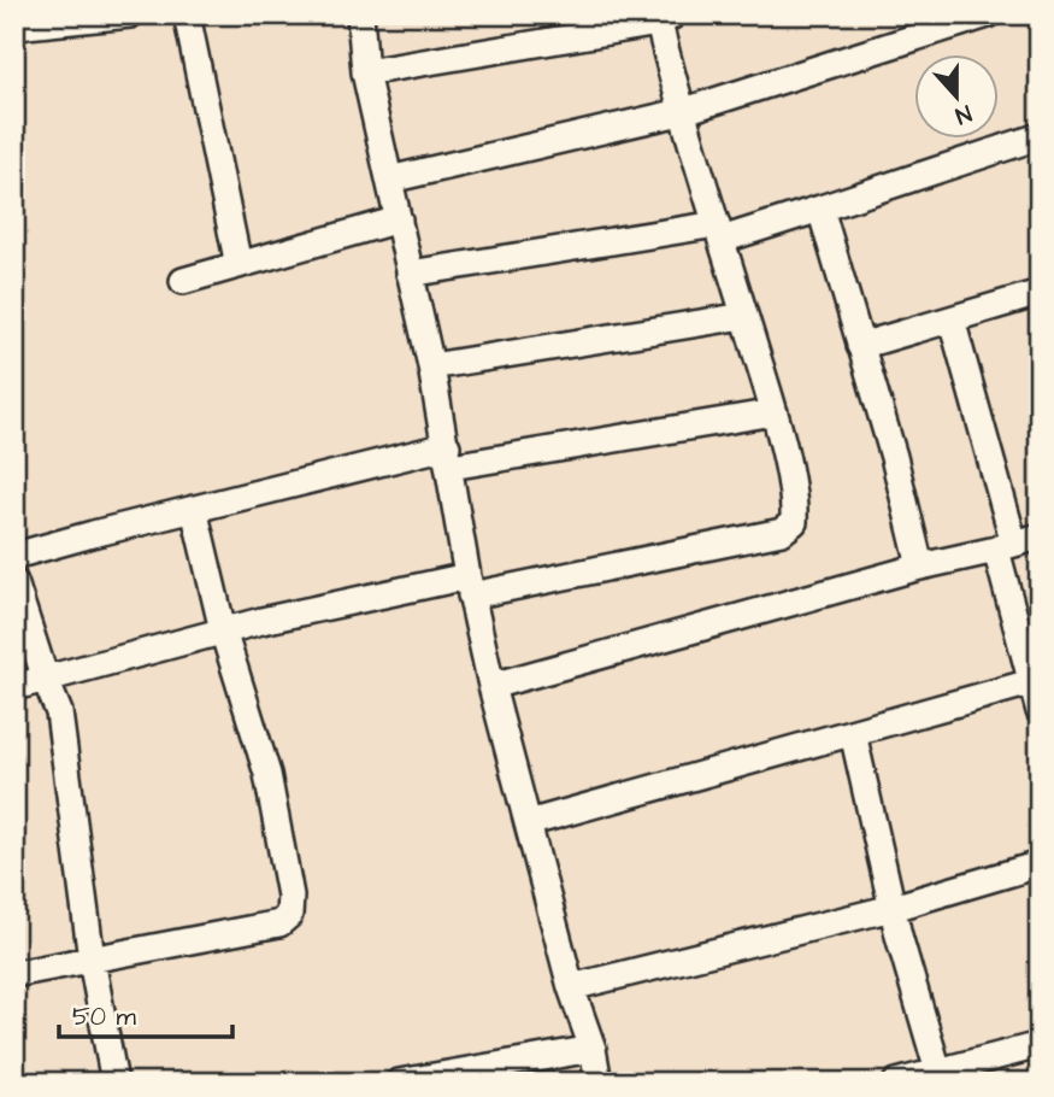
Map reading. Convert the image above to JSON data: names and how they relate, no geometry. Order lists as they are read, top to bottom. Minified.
{"scale_bar":"50 m","north":"bottom"}
